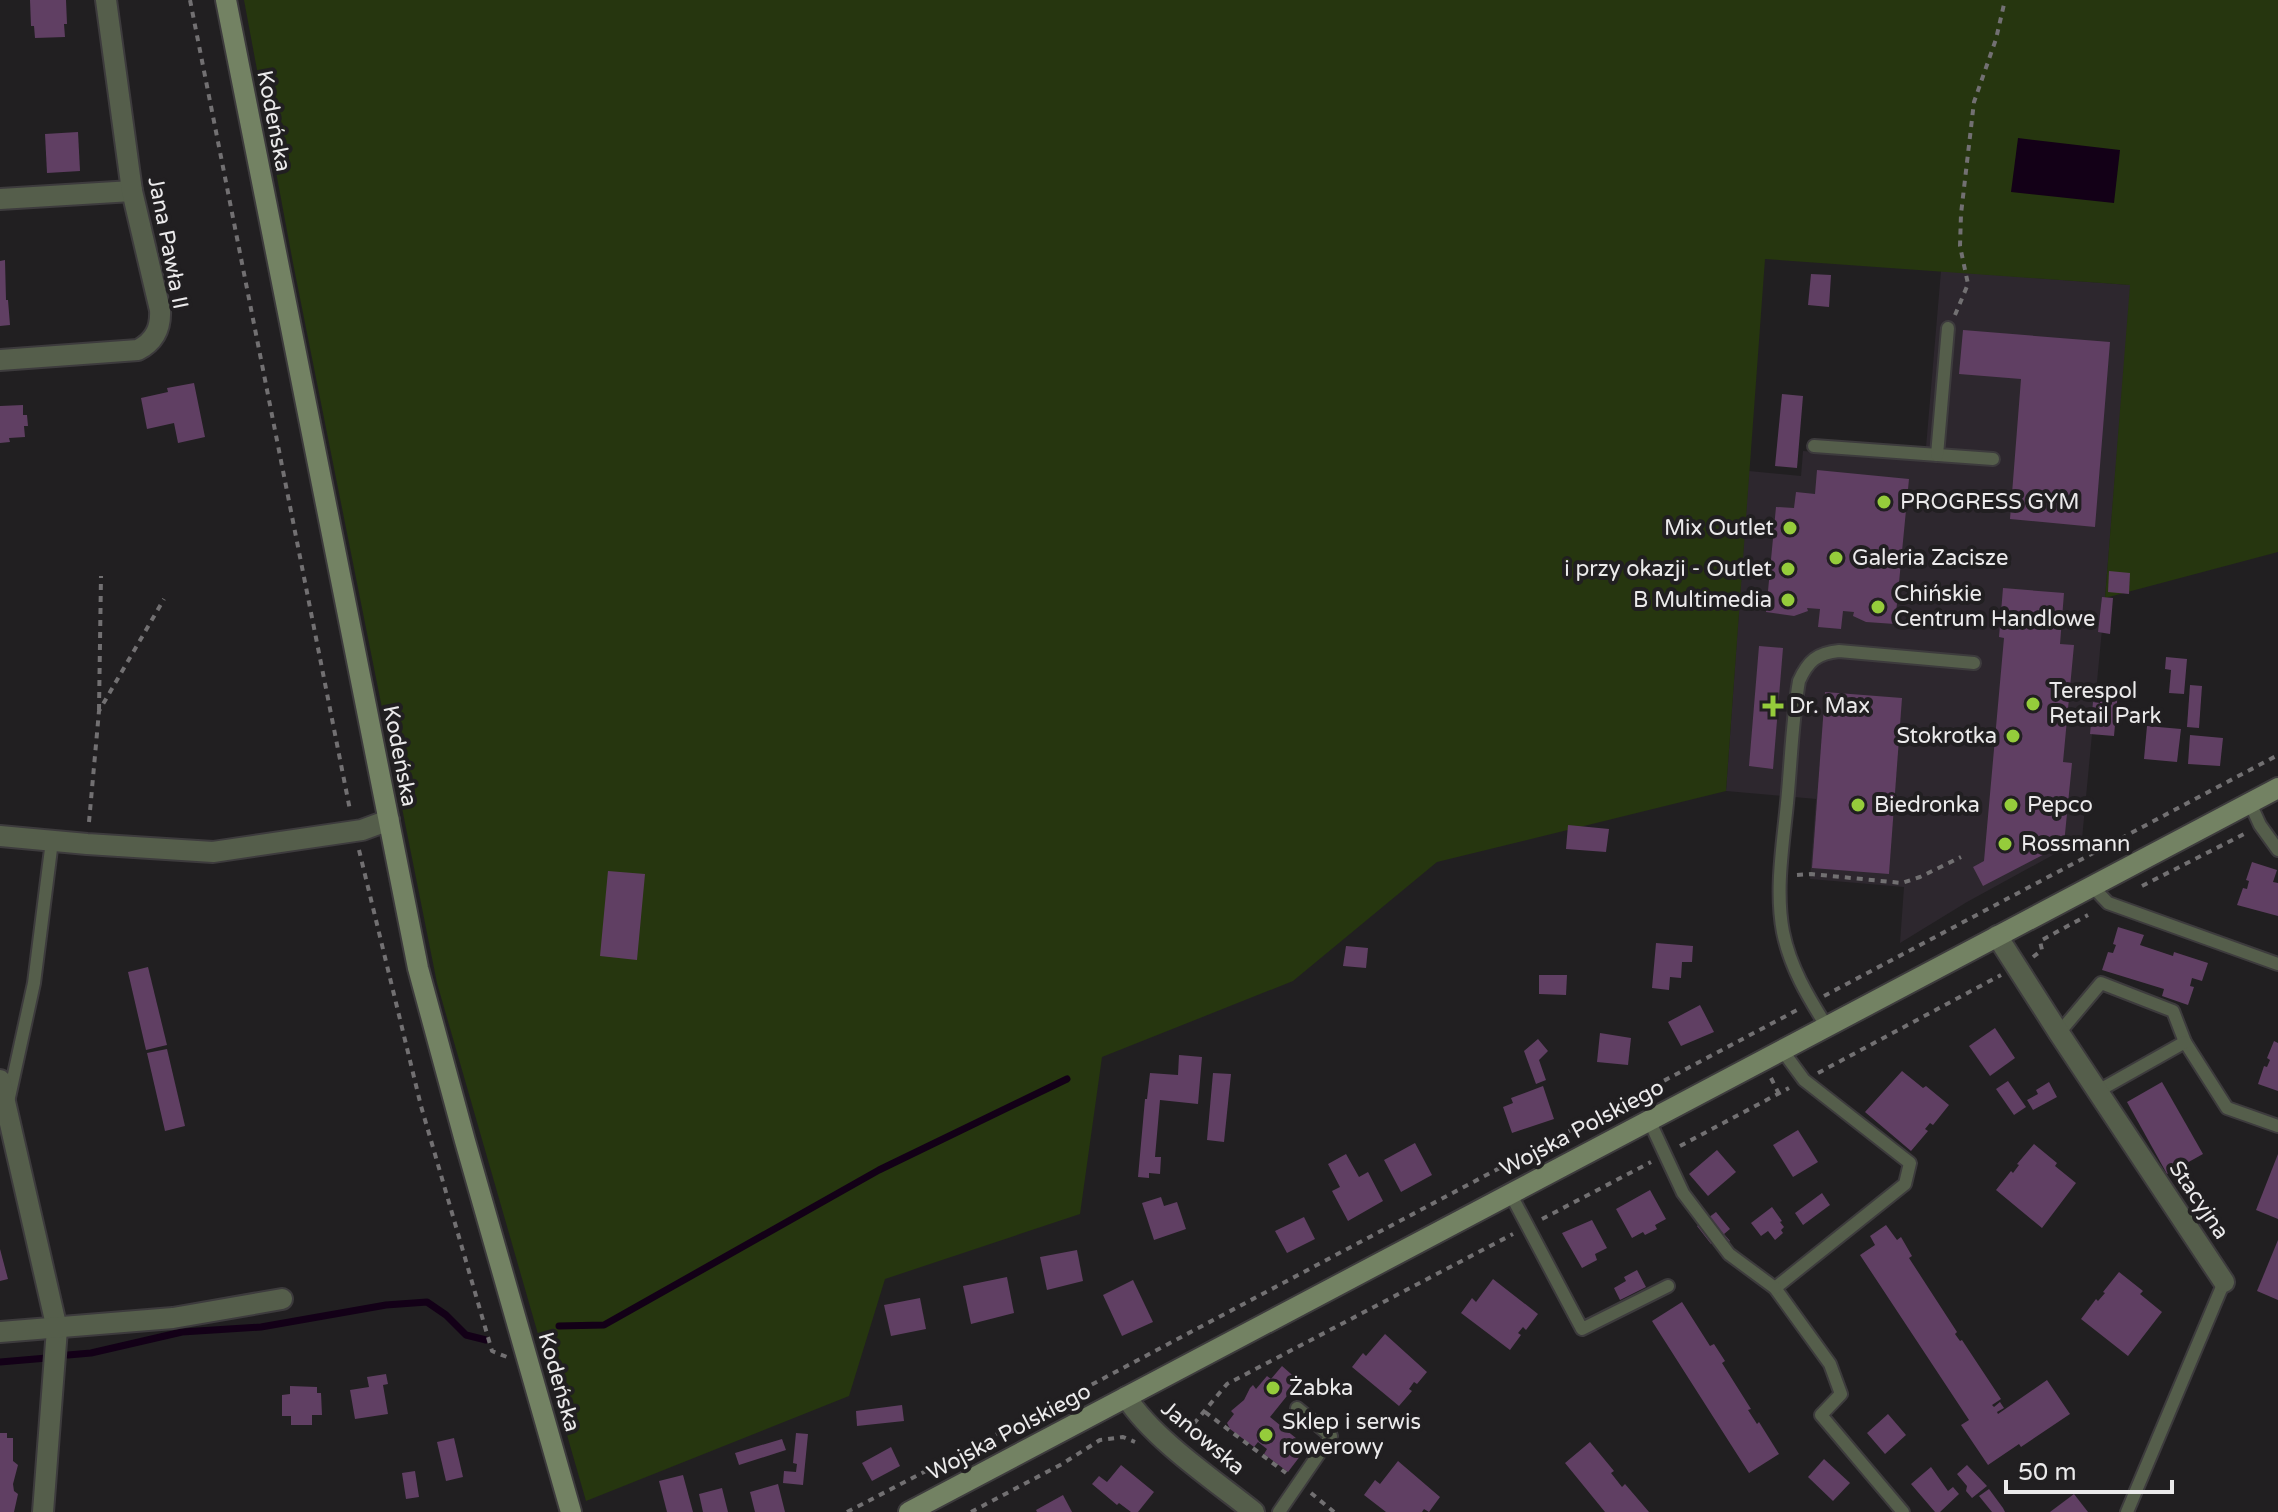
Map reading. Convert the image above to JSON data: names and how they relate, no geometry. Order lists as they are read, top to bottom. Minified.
{"streets":{"main road":["Kodeńska","Wojska Polskiego"],"street":["Jana Pawła II","Stacyjna","Janowska"]},"crossings":[["Wojska Polskiego","Stacyjna"],["Wojska Polskiego","Janowska"]],"places":{"other":["PROGRESS GYM","Mix Outlet","Galeria Zacisze","i przy okazji - Outlet","B Multimedia","Chińskie Centrum Handlowe","Terespol Retail Park","Stokrotka","Biedronka","Pepco","Rossmann","Żabka","Sklep i serwis rowerowy"],"health":["Dr. Max"]},"scale_bar":"50 m"}
